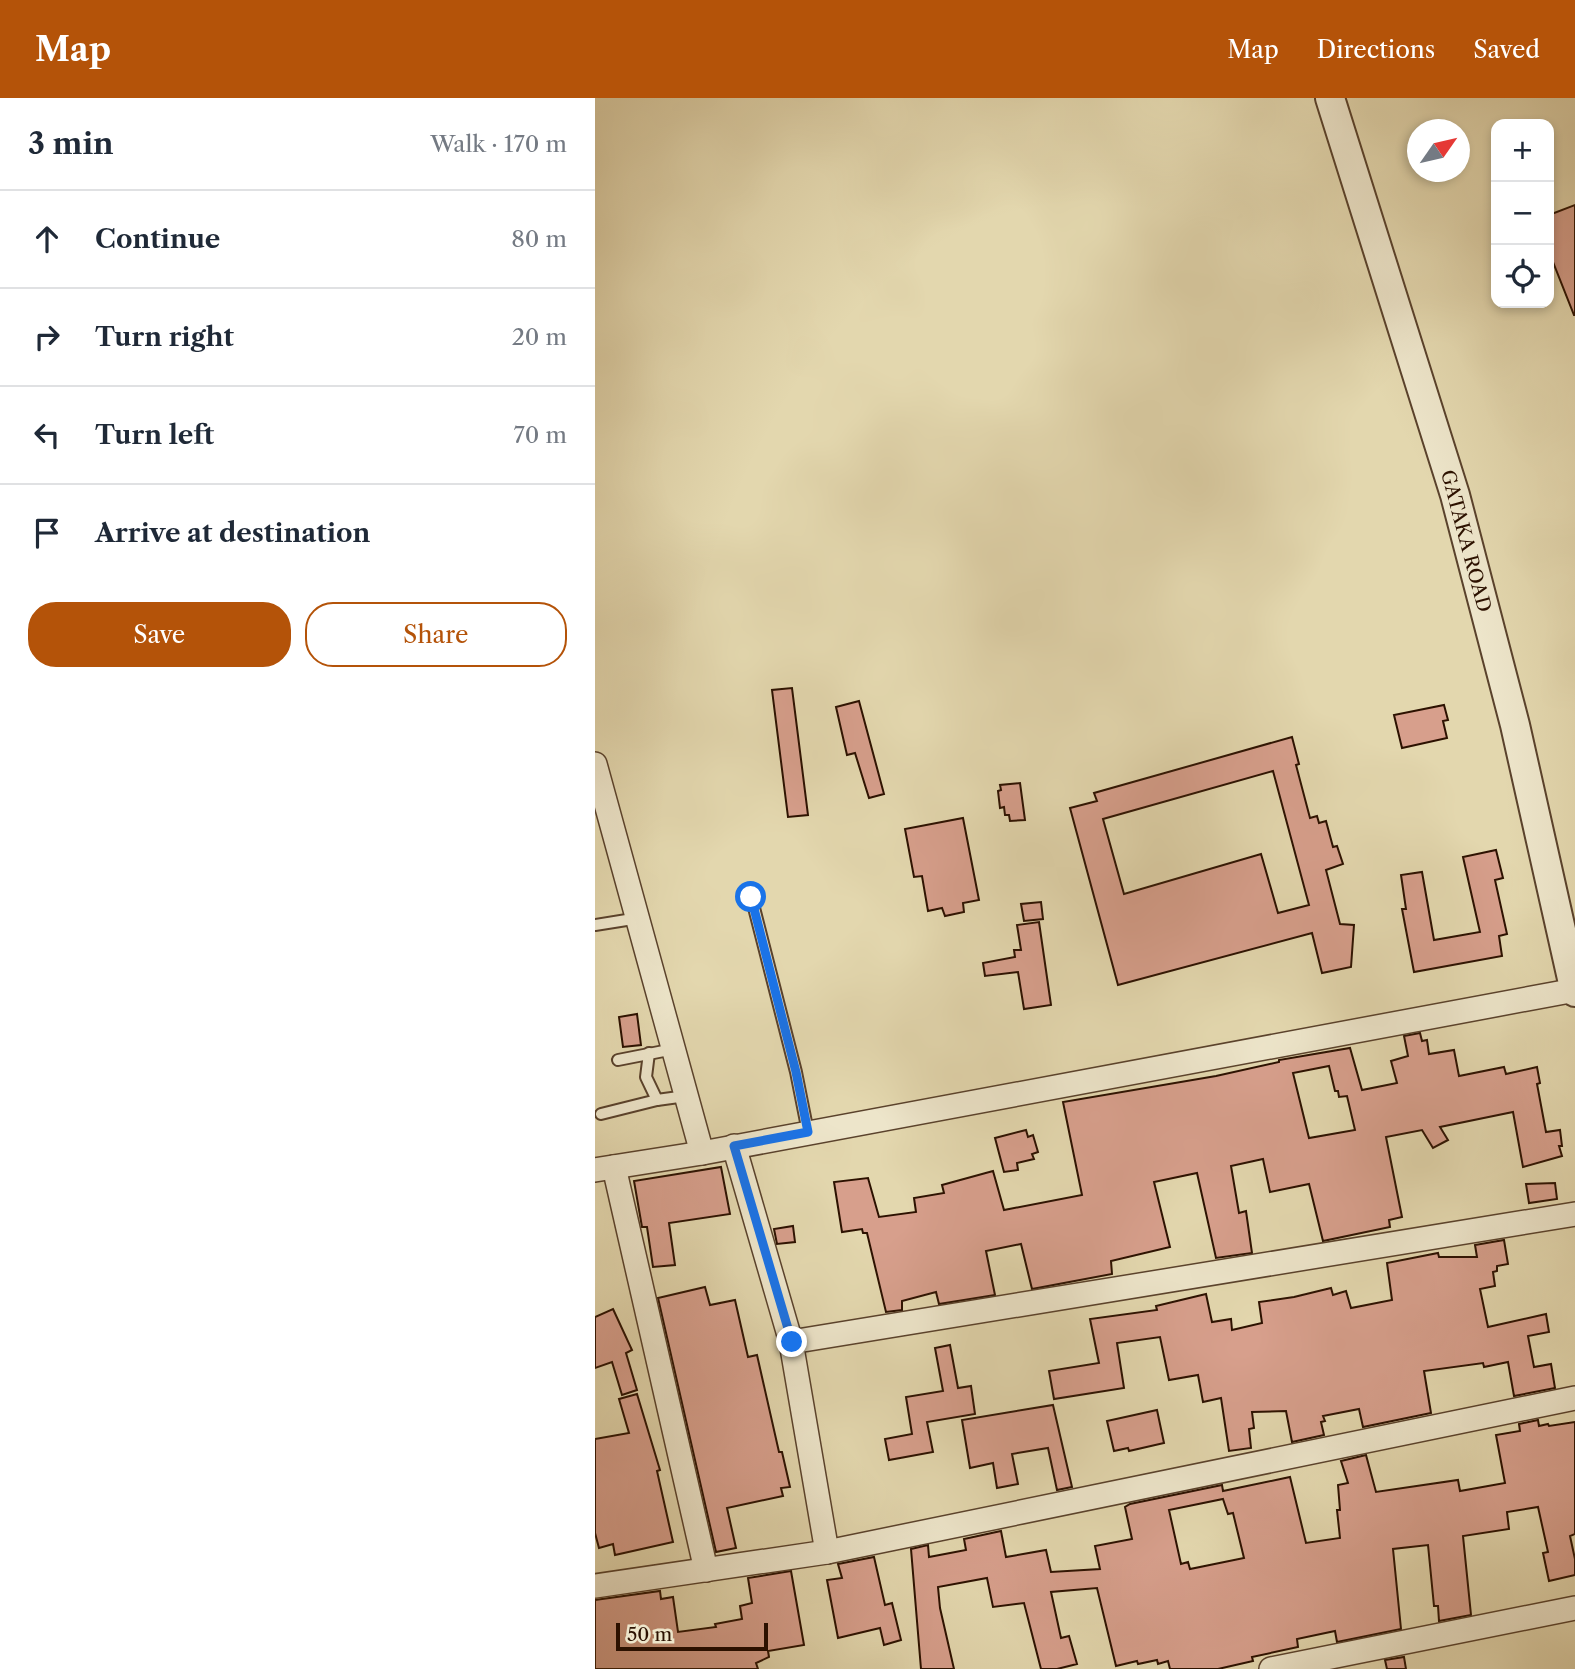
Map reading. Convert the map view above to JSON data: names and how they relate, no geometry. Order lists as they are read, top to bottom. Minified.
{"streets":{"street":["GATAKA ROAD"]},"scale_bar":"50 m","north":"top right","page":{"header":"Map","nav":["Map","Directions","Saved"],"heading":["3 min","Walk · 170 m"],"map_buttons":["+","−"],"list":[["Continue","80 m"],["Turn right","20 m"],["Turn left","70 m"],"Arrive at destination"],"buttons":["Save","Share"],"scale":"50 m"}}
